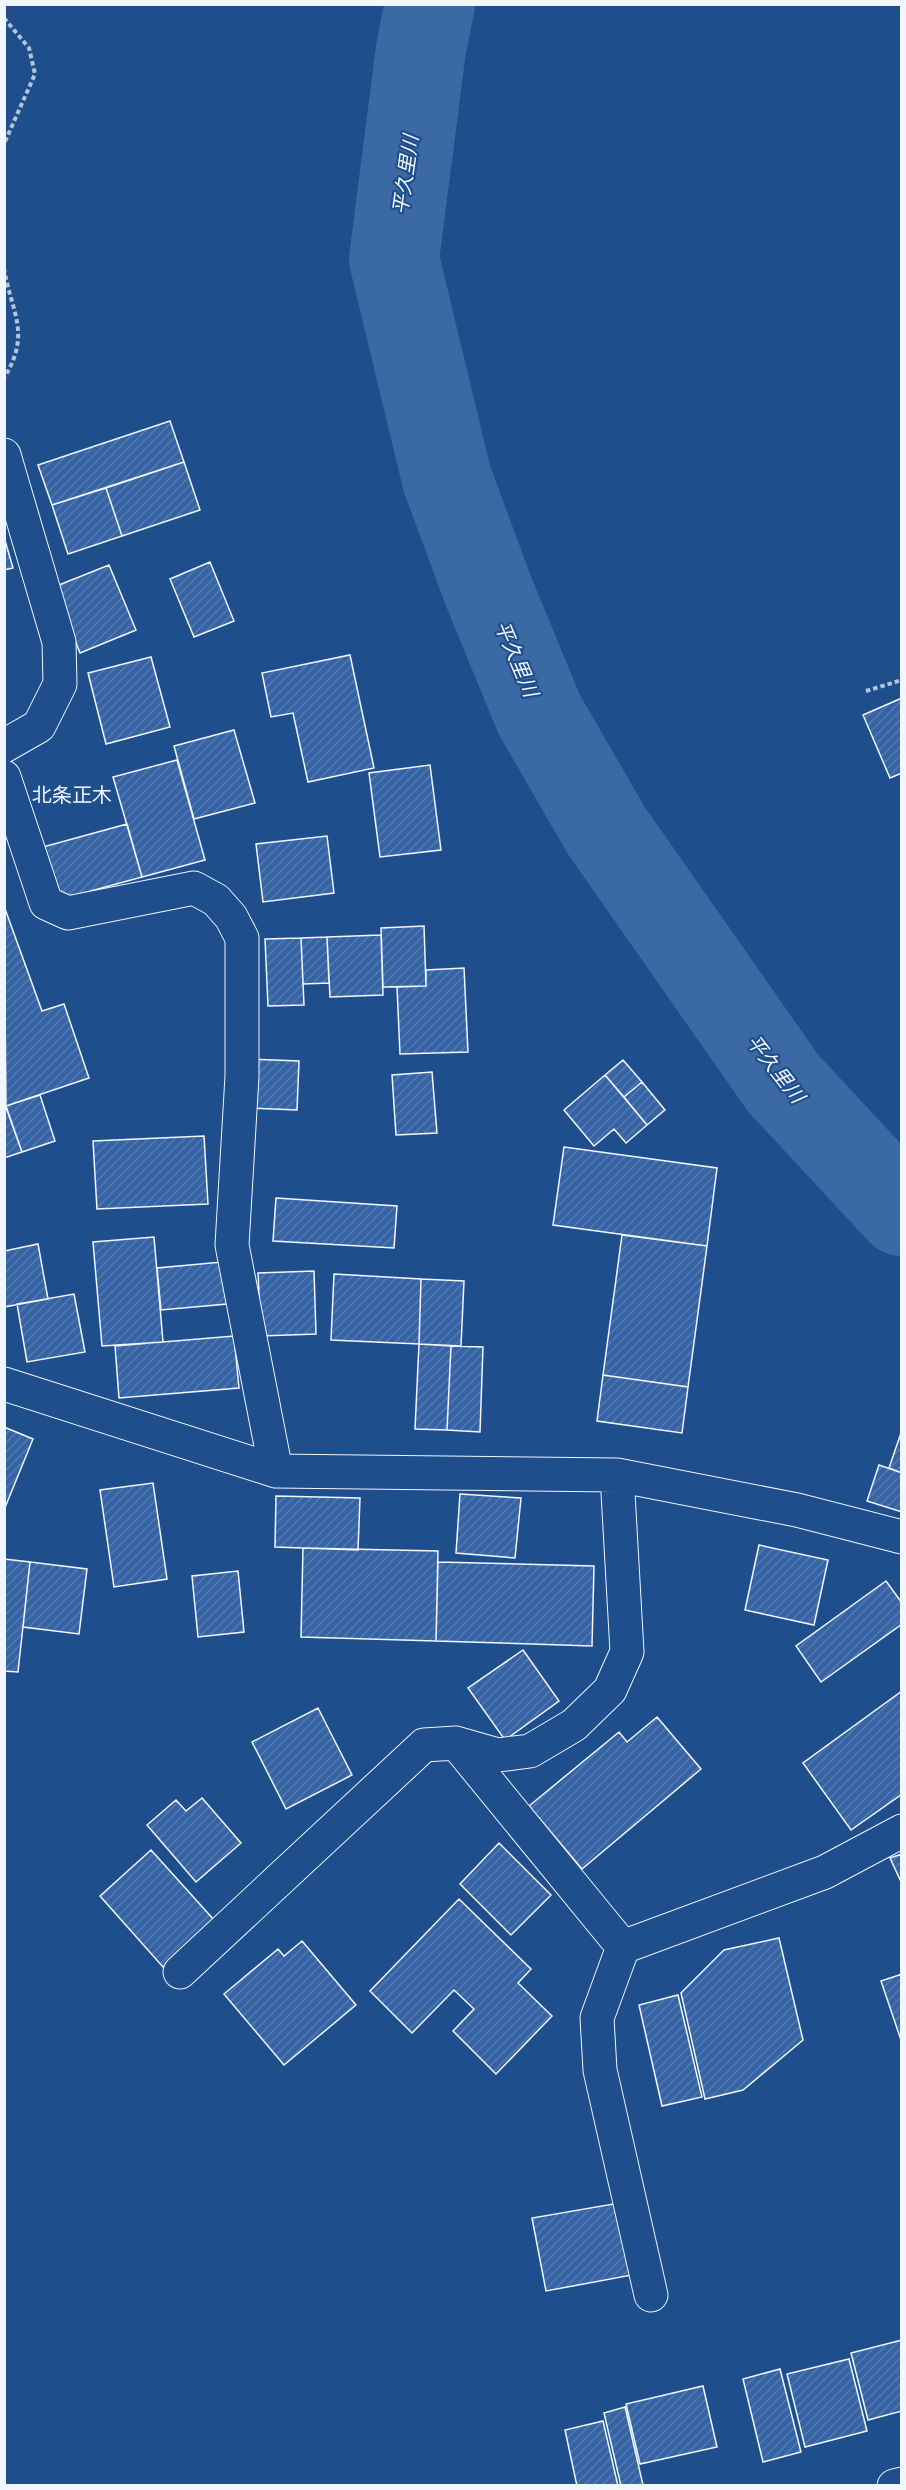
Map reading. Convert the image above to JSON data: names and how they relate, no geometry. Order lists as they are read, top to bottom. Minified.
{"districts":["北条正木"],"water":["平久里川"]}
